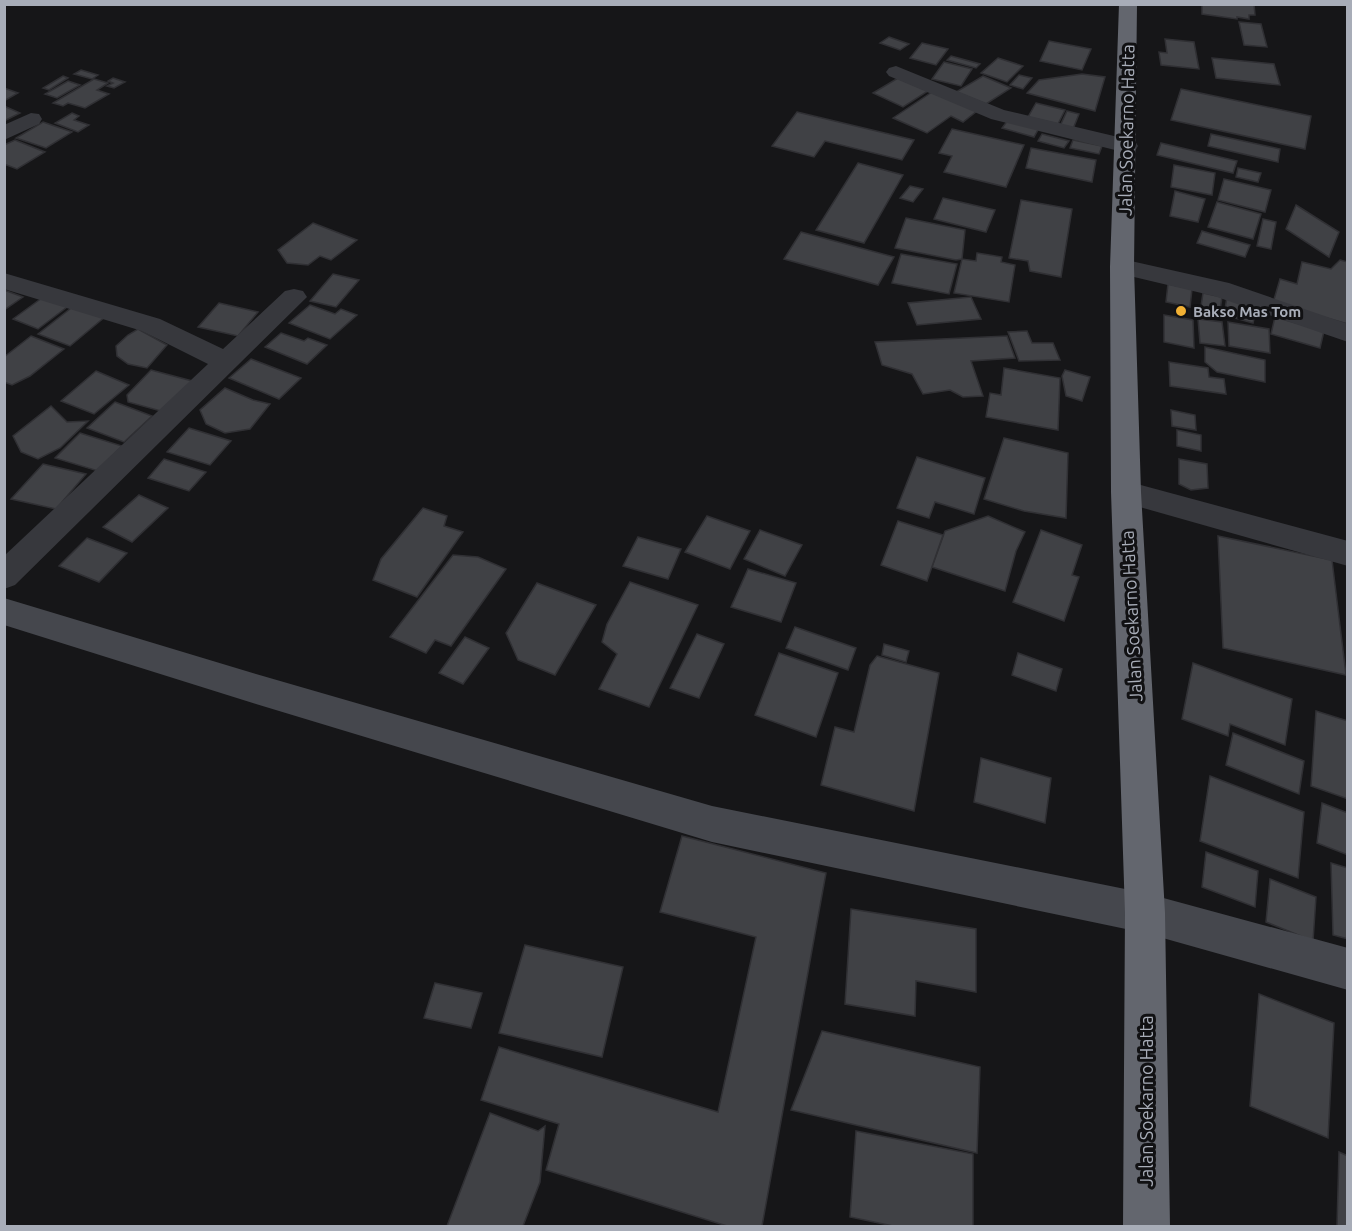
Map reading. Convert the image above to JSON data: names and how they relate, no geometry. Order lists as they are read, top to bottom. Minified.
{"streets":{"highway":["Jalan Soekarno Hatta"]},"places":["Bakso Mas Tom"]}
